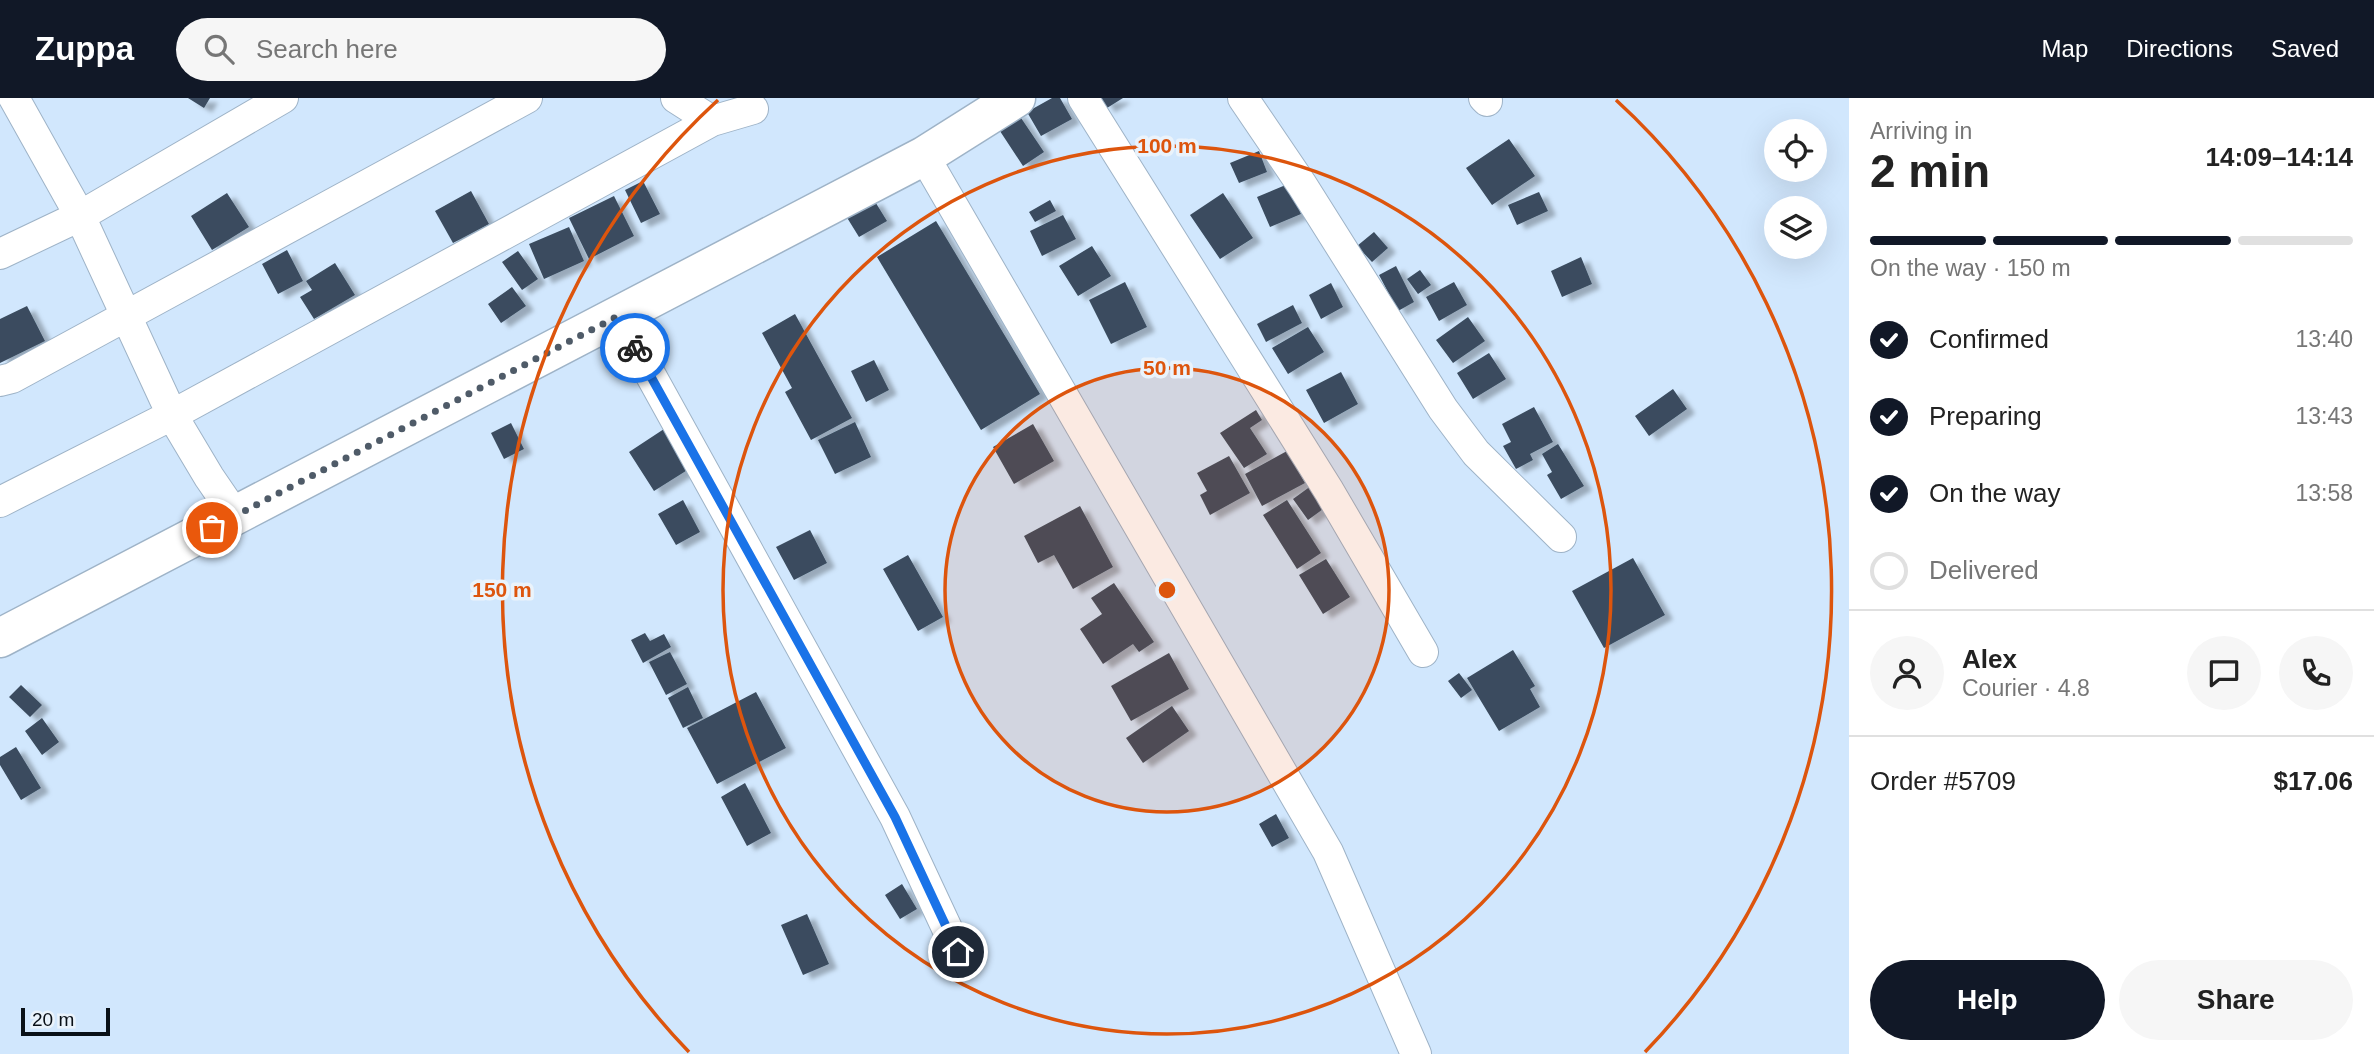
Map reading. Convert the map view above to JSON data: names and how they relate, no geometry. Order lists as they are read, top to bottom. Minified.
{"scale_bar":"20 m","page":{"header":"Zuppa","search":"Search here","nav":["Map","Directions","Saved"],"heading":["2 min","Arriving in","14:09–14:14"],"panel":["Alex","Courier · 4.8","Order #5709","$17.06"],"bar":"On the way · 150 m","list":[["Confirmed","13:40"],["Preparing","13:43"],["On the way","13:58"],"Delivered"],"buttons":["Help","Share"],"scale":"20 m"},"rings":["100 m","50 m","150 m"]}
